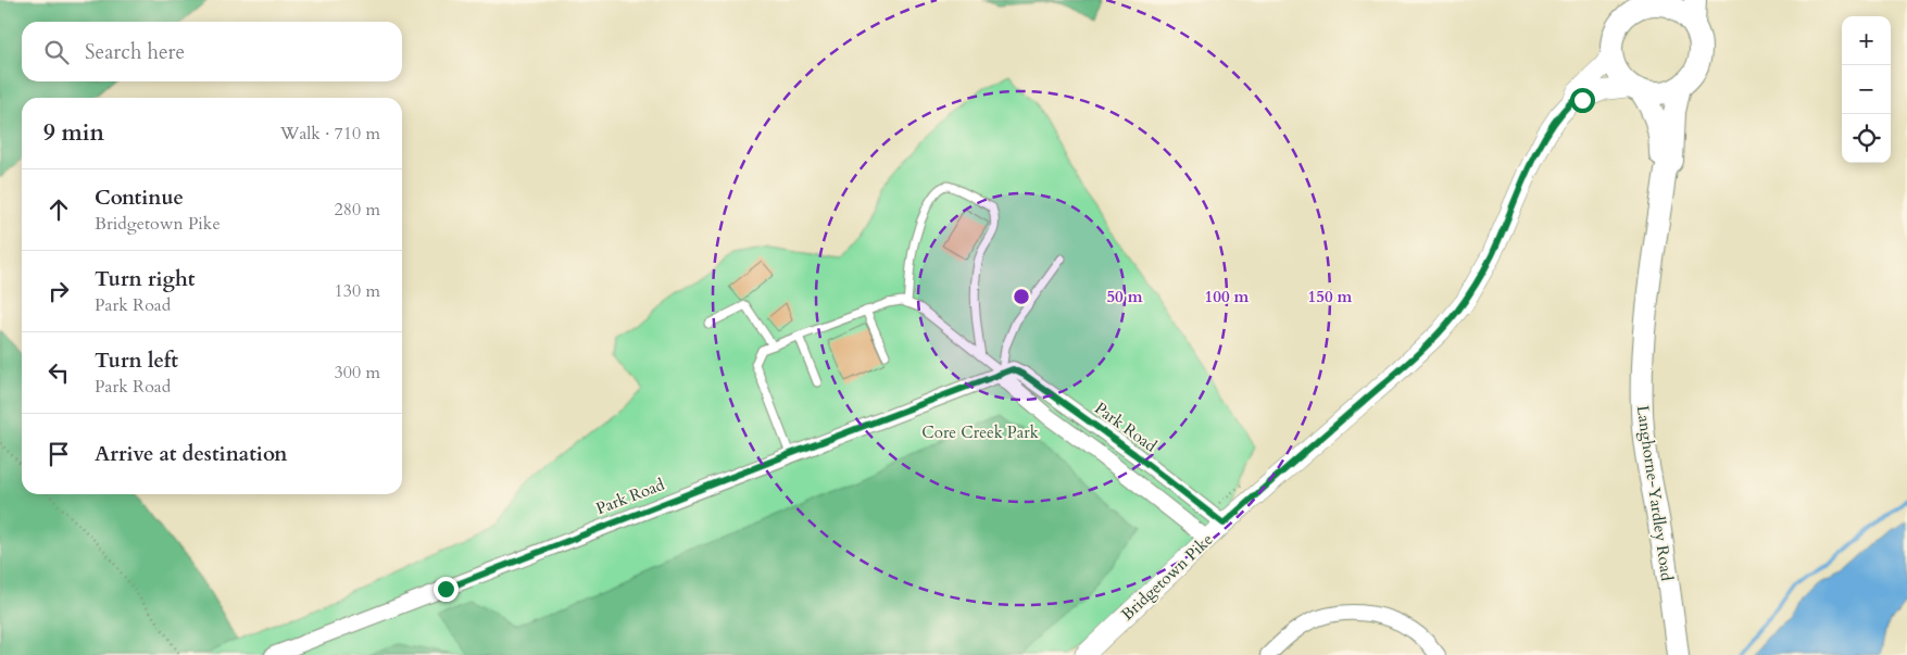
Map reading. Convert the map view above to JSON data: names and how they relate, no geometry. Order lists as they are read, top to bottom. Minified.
{"streets":{"main road":["Langhorne-Yardley Road"],"street":["Park Road","Bridgetown Pike"]},"crossings":[["Park Road","Bridgetown Pike"],["Langhorne-Yardley Road","Bridgetown Pike"]],"parks":["Core Creek Park"],"page":{"map_buttons":["+","−"],"search":"Search here","heading":["9 min","Walk · 710 m"],"list":[["Continue","Bridgetown Pike","280 m"],["Turn right","Park Road","130 m"],["Turn left","Park Road","300 m"],"Arrive at destination"]},"rings":["50 m","100 m","150 m"]}
